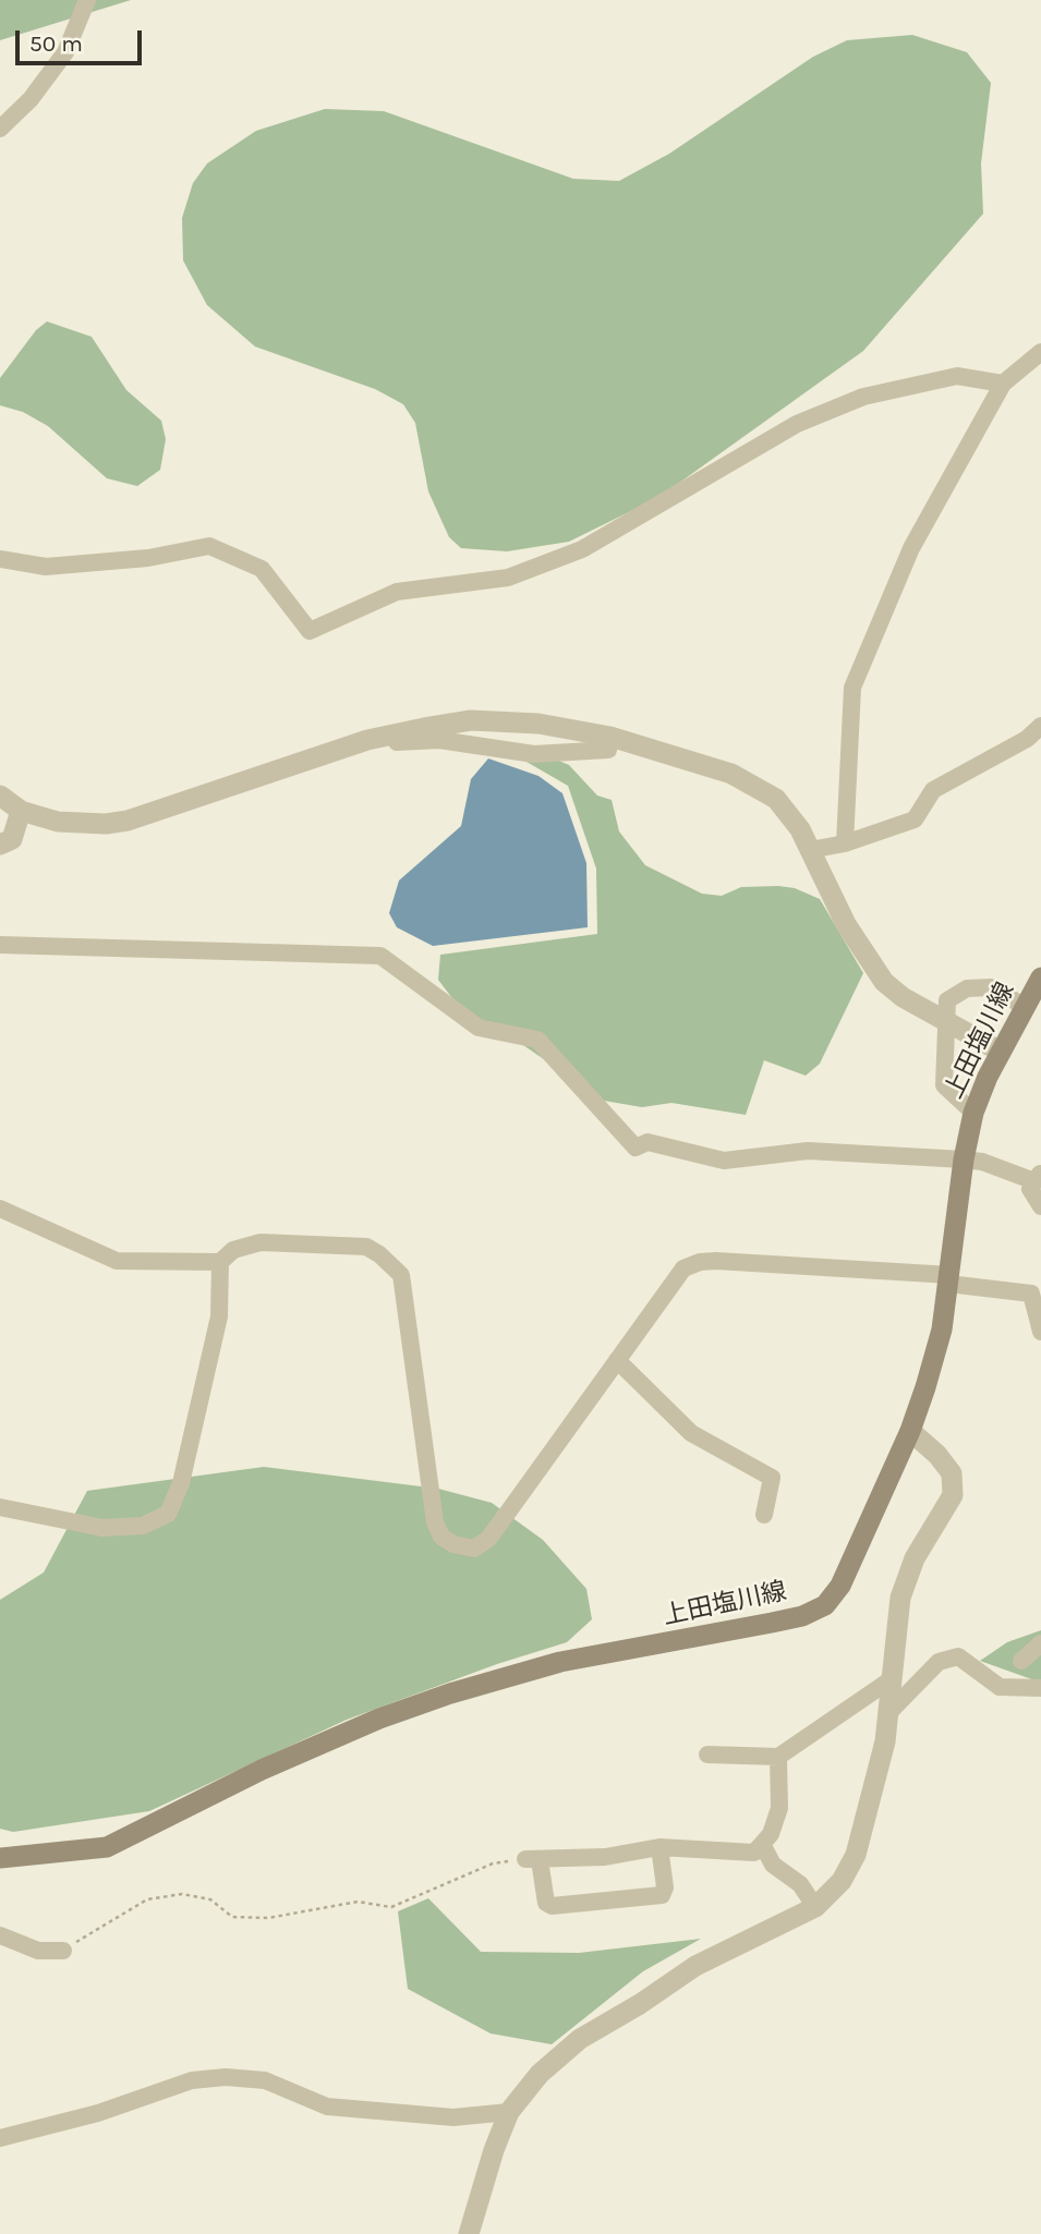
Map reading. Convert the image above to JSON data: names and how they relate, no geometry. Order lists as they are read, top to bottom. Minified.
{"streets":{"main road":["上田塩川線"]},"scale_bar":"50 m"}
